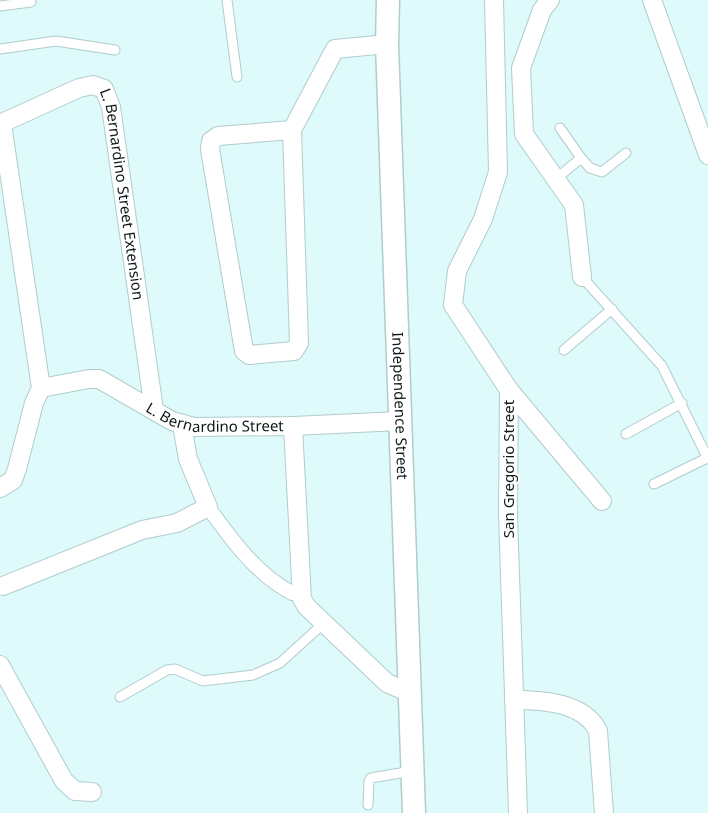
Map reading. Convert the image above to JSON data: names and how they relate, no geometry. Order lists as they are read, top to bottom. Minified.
{"streets":{"street":["L. Bernardino Street Extension","Independence Street","L. Bernardino Street","San Gregorio Street"]},"crossings":[["L. Bernardino Street Extension","L. Bernardino Street"],["Independence Street","L. Bernardino Street"]]}
